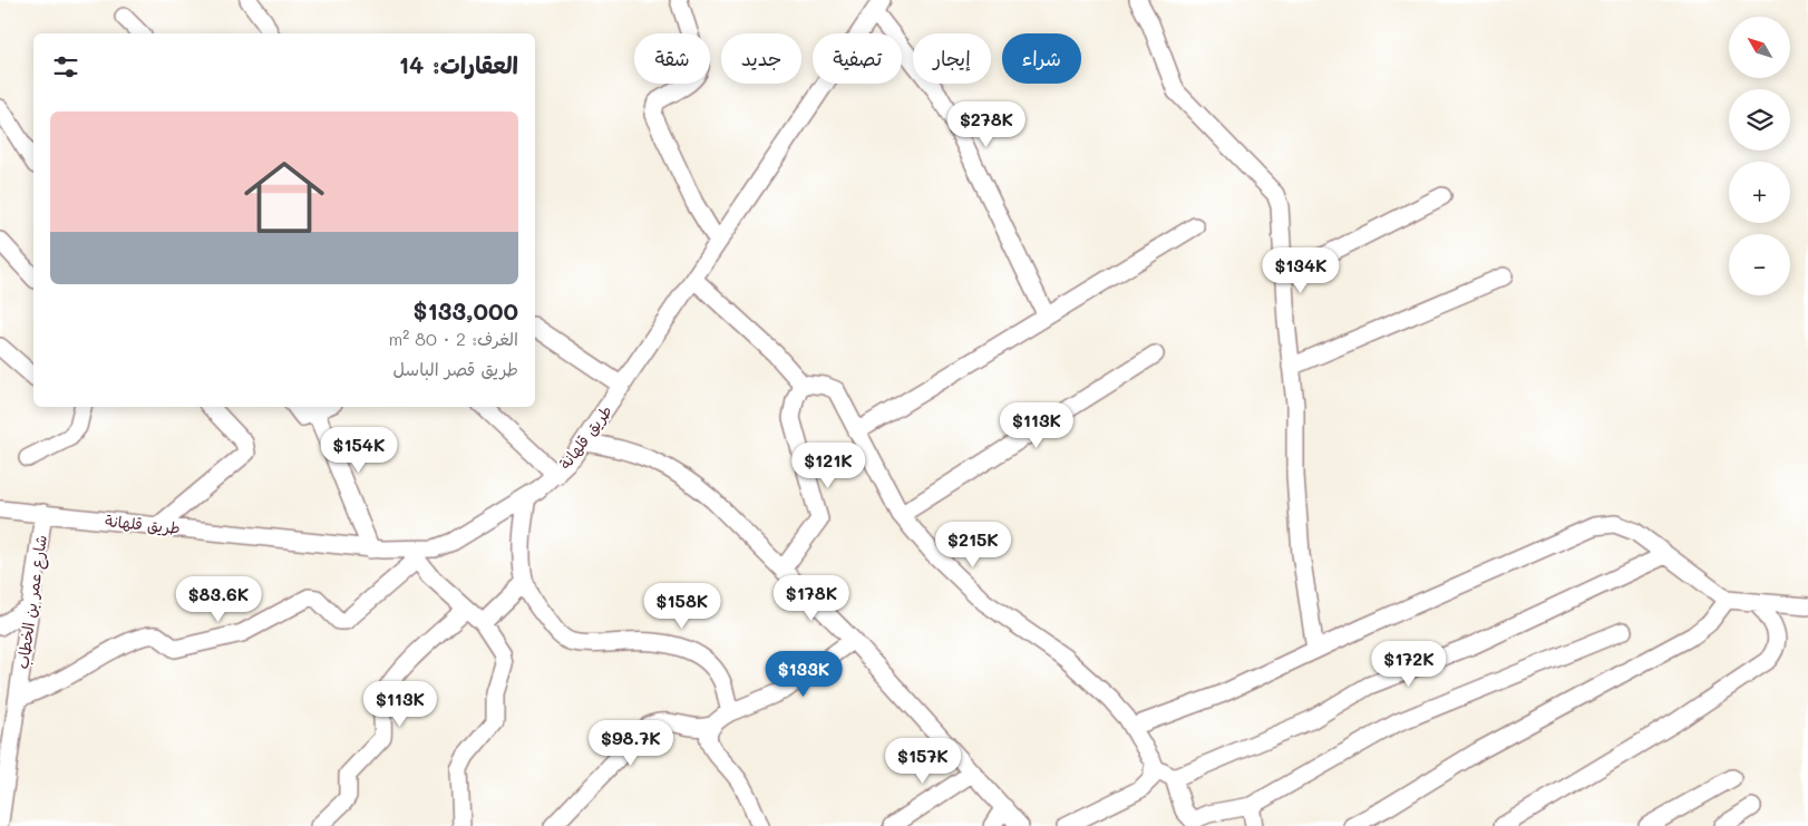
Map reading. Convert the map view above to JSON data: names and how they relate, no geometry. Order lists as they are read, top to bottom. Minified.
{"streets":{"street":["طريق قلهانة","شارع عمر بن الخطاب"]},"crossings":[["طريق قلهانة","شارع عمر بن الخطاب"]],"north":"top left","page":{"map_buttons":["+","−"],"chip":["شراء","إيجار","تصفية","جديد","شقة"],"heading":"العقارات: 14","list":[{"name":"$133,000","note":"الغرف: 2 · 80 m² · طريق قصر الباسل"}],"price":["$278K","$134K","$113K","$154K","$121K","$215K","$178K","$83.6K","$158K","$172K","$133K","$113K","$98.7K","$157K"]}}
